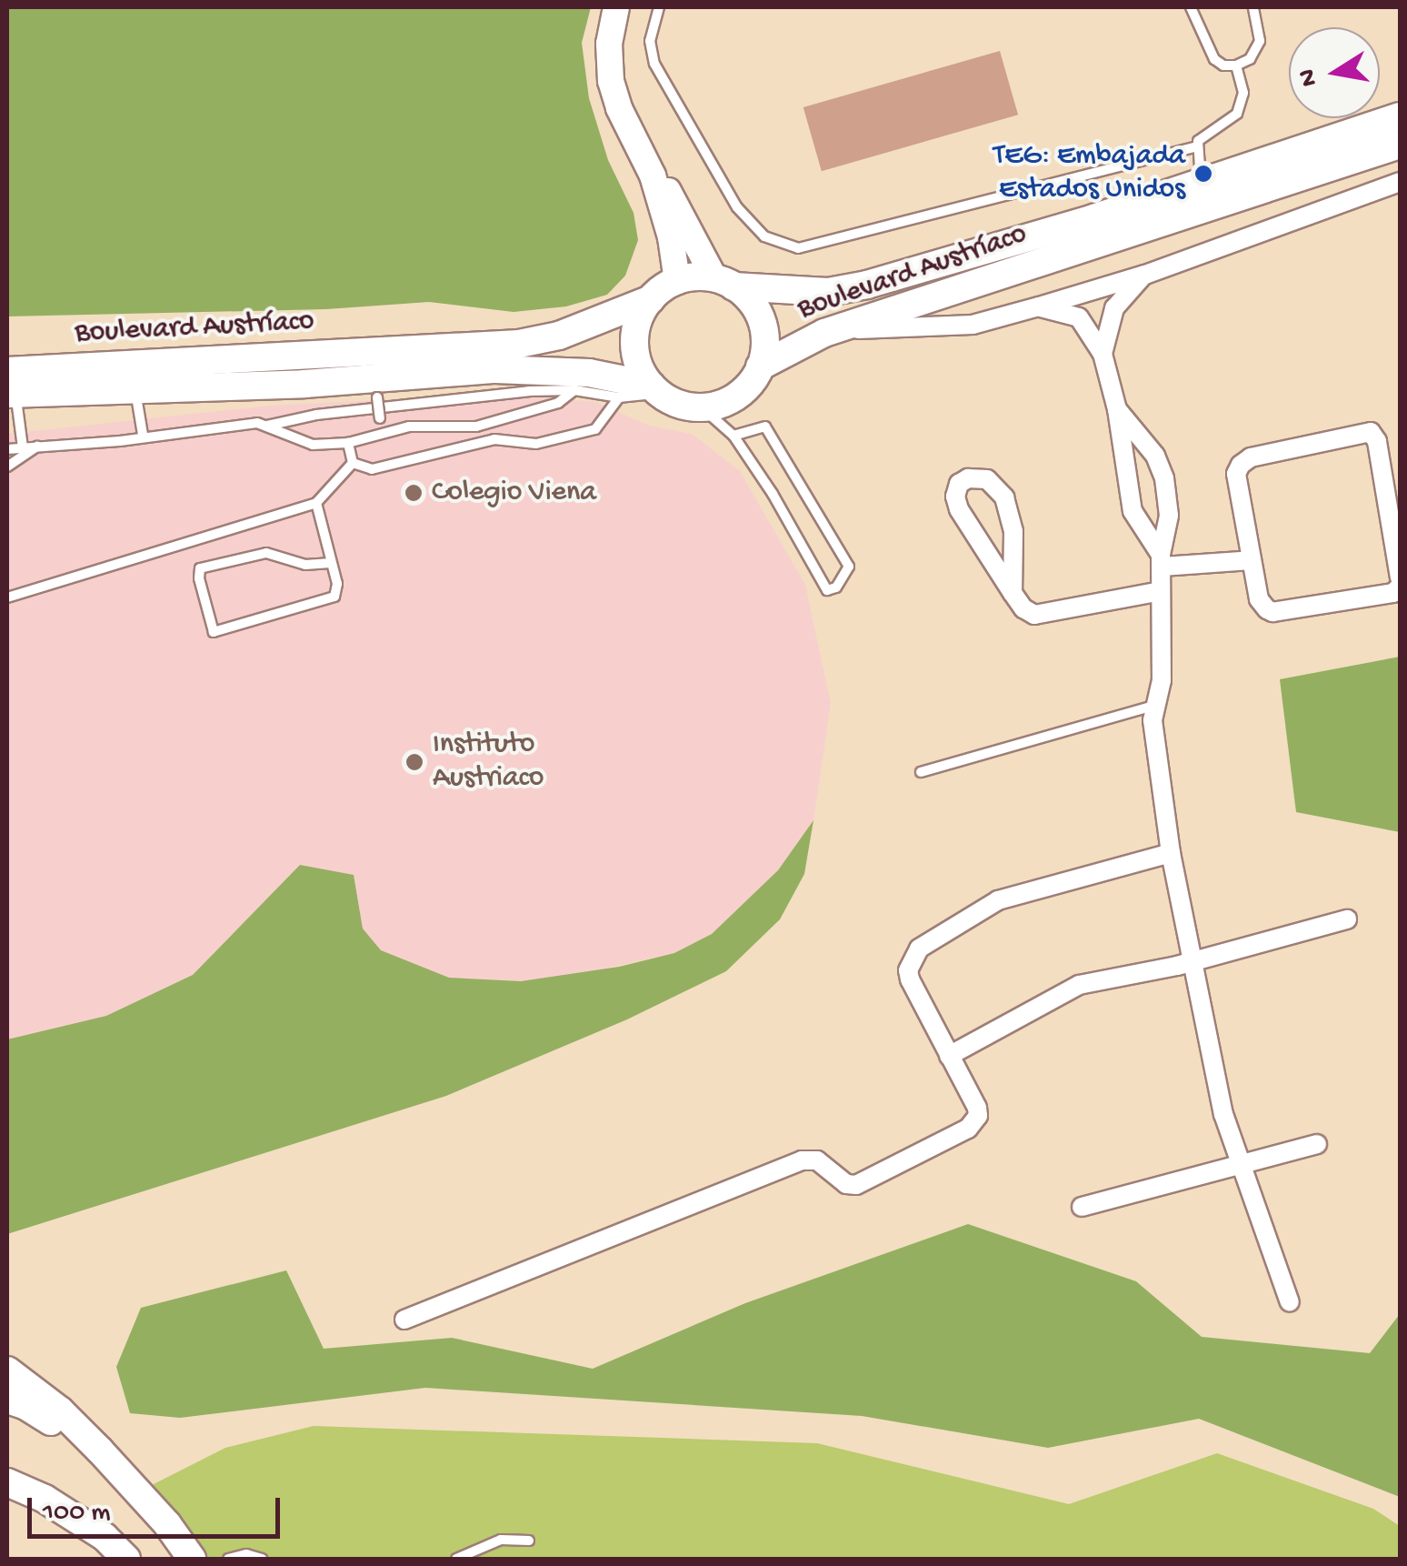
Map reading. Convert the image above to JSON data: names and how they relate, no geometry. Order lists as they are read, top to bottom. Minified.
{"streets":{"main road":["Boulevard Austríaco"]},"places":["TEG: Embajada Estados Unidos","Colegio Viena","Instituto Austriaco"],"scale_bar":"100 m","north":"left"}
